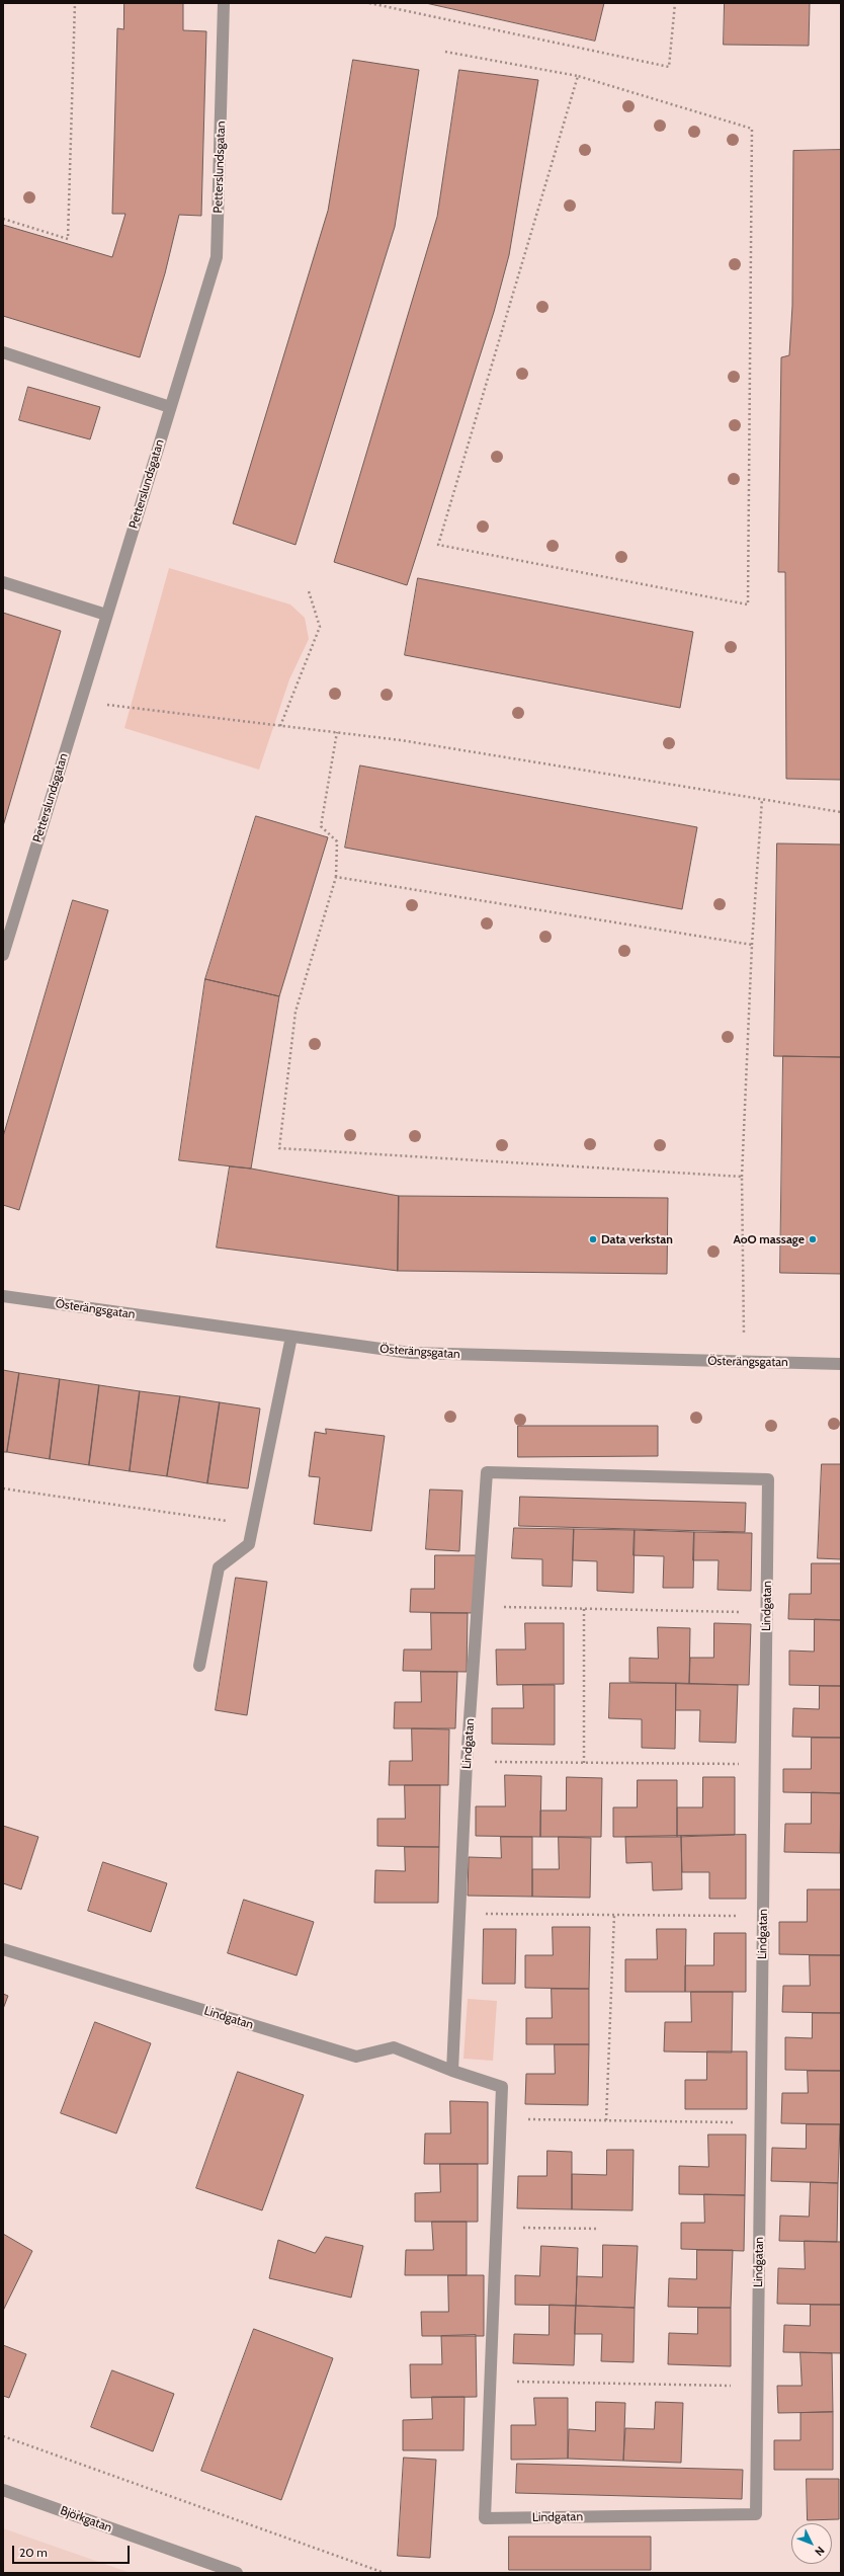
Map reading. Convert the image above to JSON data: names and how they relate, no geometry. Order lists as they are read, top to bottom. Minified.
{"streets":{"street":["Petterslundsgatan","Österängsgatan","Lindgatan","Björkgatan"]},"places":["Data verkstan","AoO massage"],"scale_bar":"20 m","north":"bottom right"}
